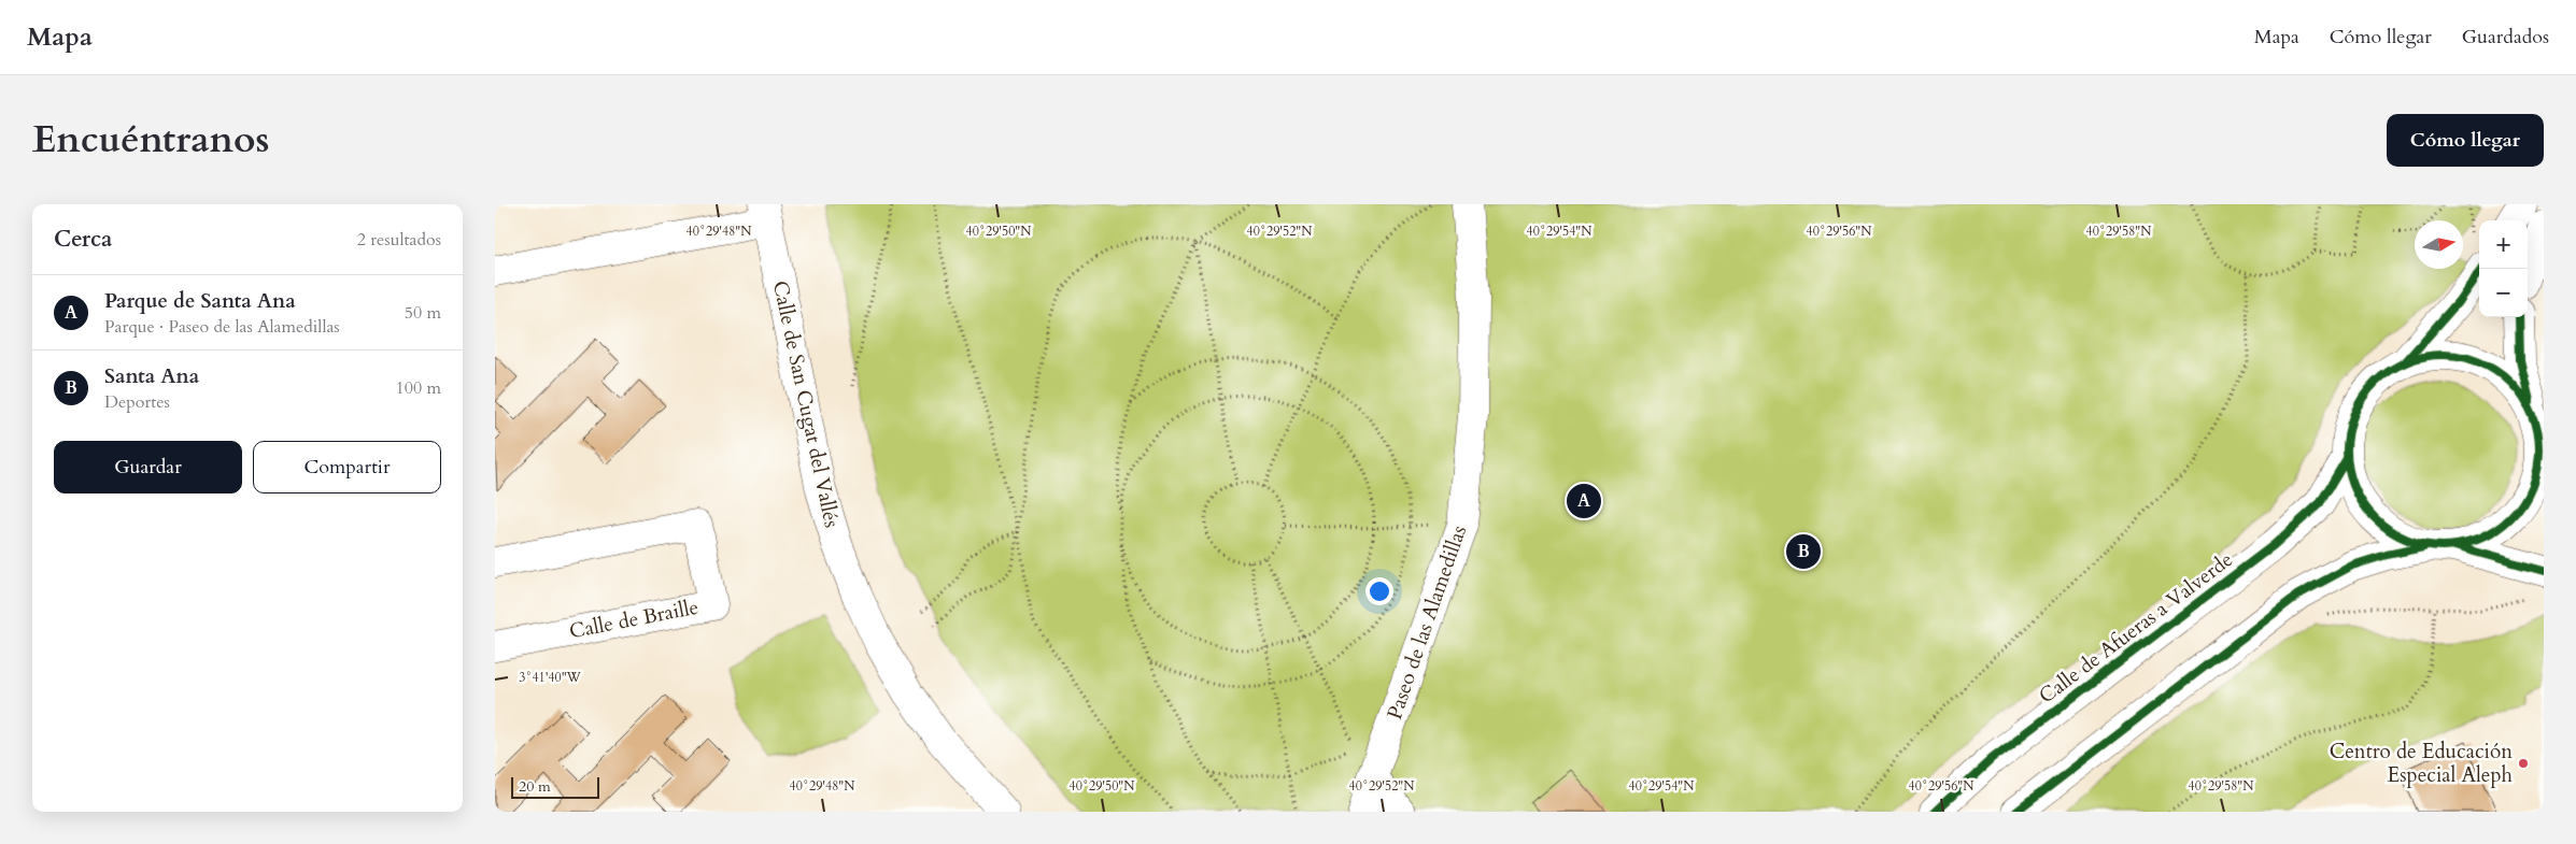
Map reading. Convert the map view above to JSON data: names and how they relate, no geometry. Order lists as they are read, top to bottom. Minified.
{"streets":{"street":["Calle de San Cugat del Vallés","Calle de Braille","Paseo de las Alamedillas","Calle de Afueras a Valverde"]},"places":["Centro de Educación Especial Aleph"],"scale_bar":"20 m","north":"right","page":{"header":"Mapa","nav":["Mapa","Cómo llegar","Guardados"],"title":"Encuéntranos","buttons":["Cómo llegar",["Guardar","Compartir"]],"heading":["Cerca","2 resultados"],"map_buttons":["+","−"],"list":[{"mark":"A","name":"Parque de Santa Ana","note":"Parque · Paseo de las Alamedillas","value":"50 m"},{"mark":"B","name":"Santa Ana","note":"Deportes","value":"100 m"}],"pins":["A","B"],"scale":"20 m"},"coordinates":["40°29'48\"N","40°29'50\"N","40°29'52\"N","40°29'54\"N","40°29'56\"N","40°29'58\"N","3°41'40\"W"]}
